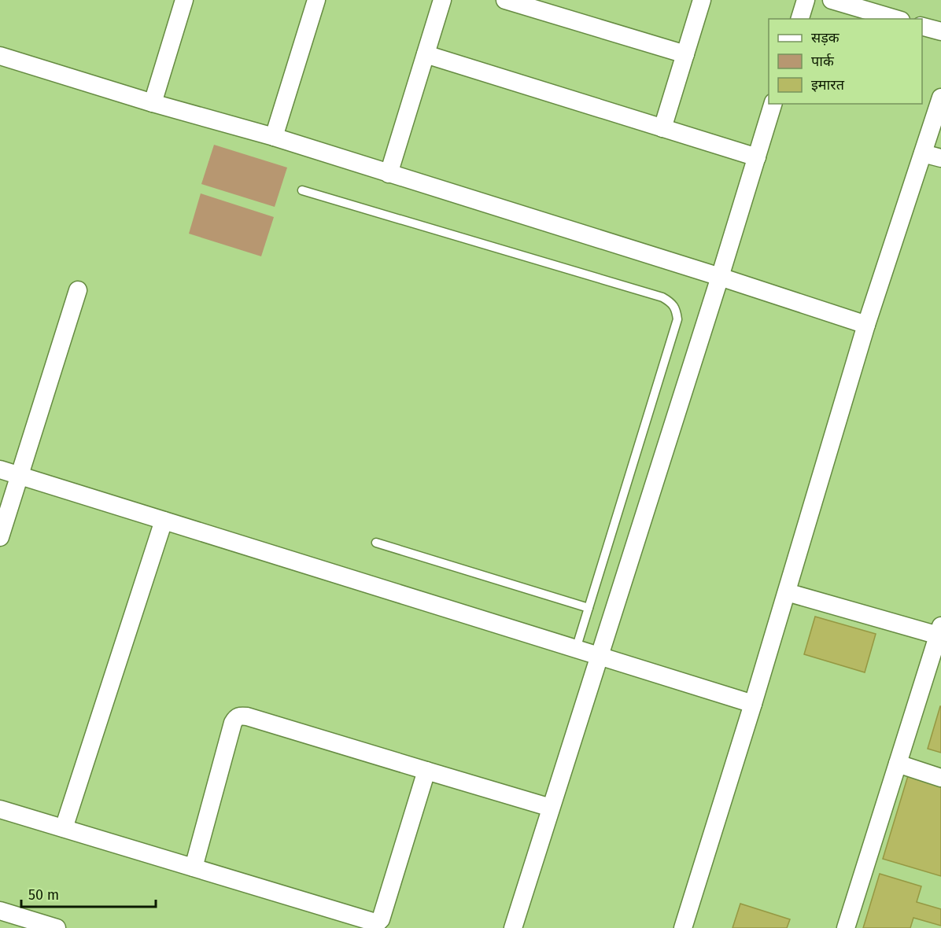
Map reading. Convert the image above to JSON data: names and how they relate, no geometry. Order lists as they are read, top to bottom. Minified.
{"legend":["सड़क","पार्क","इमारत"],"scale_bar":"50 m"}
